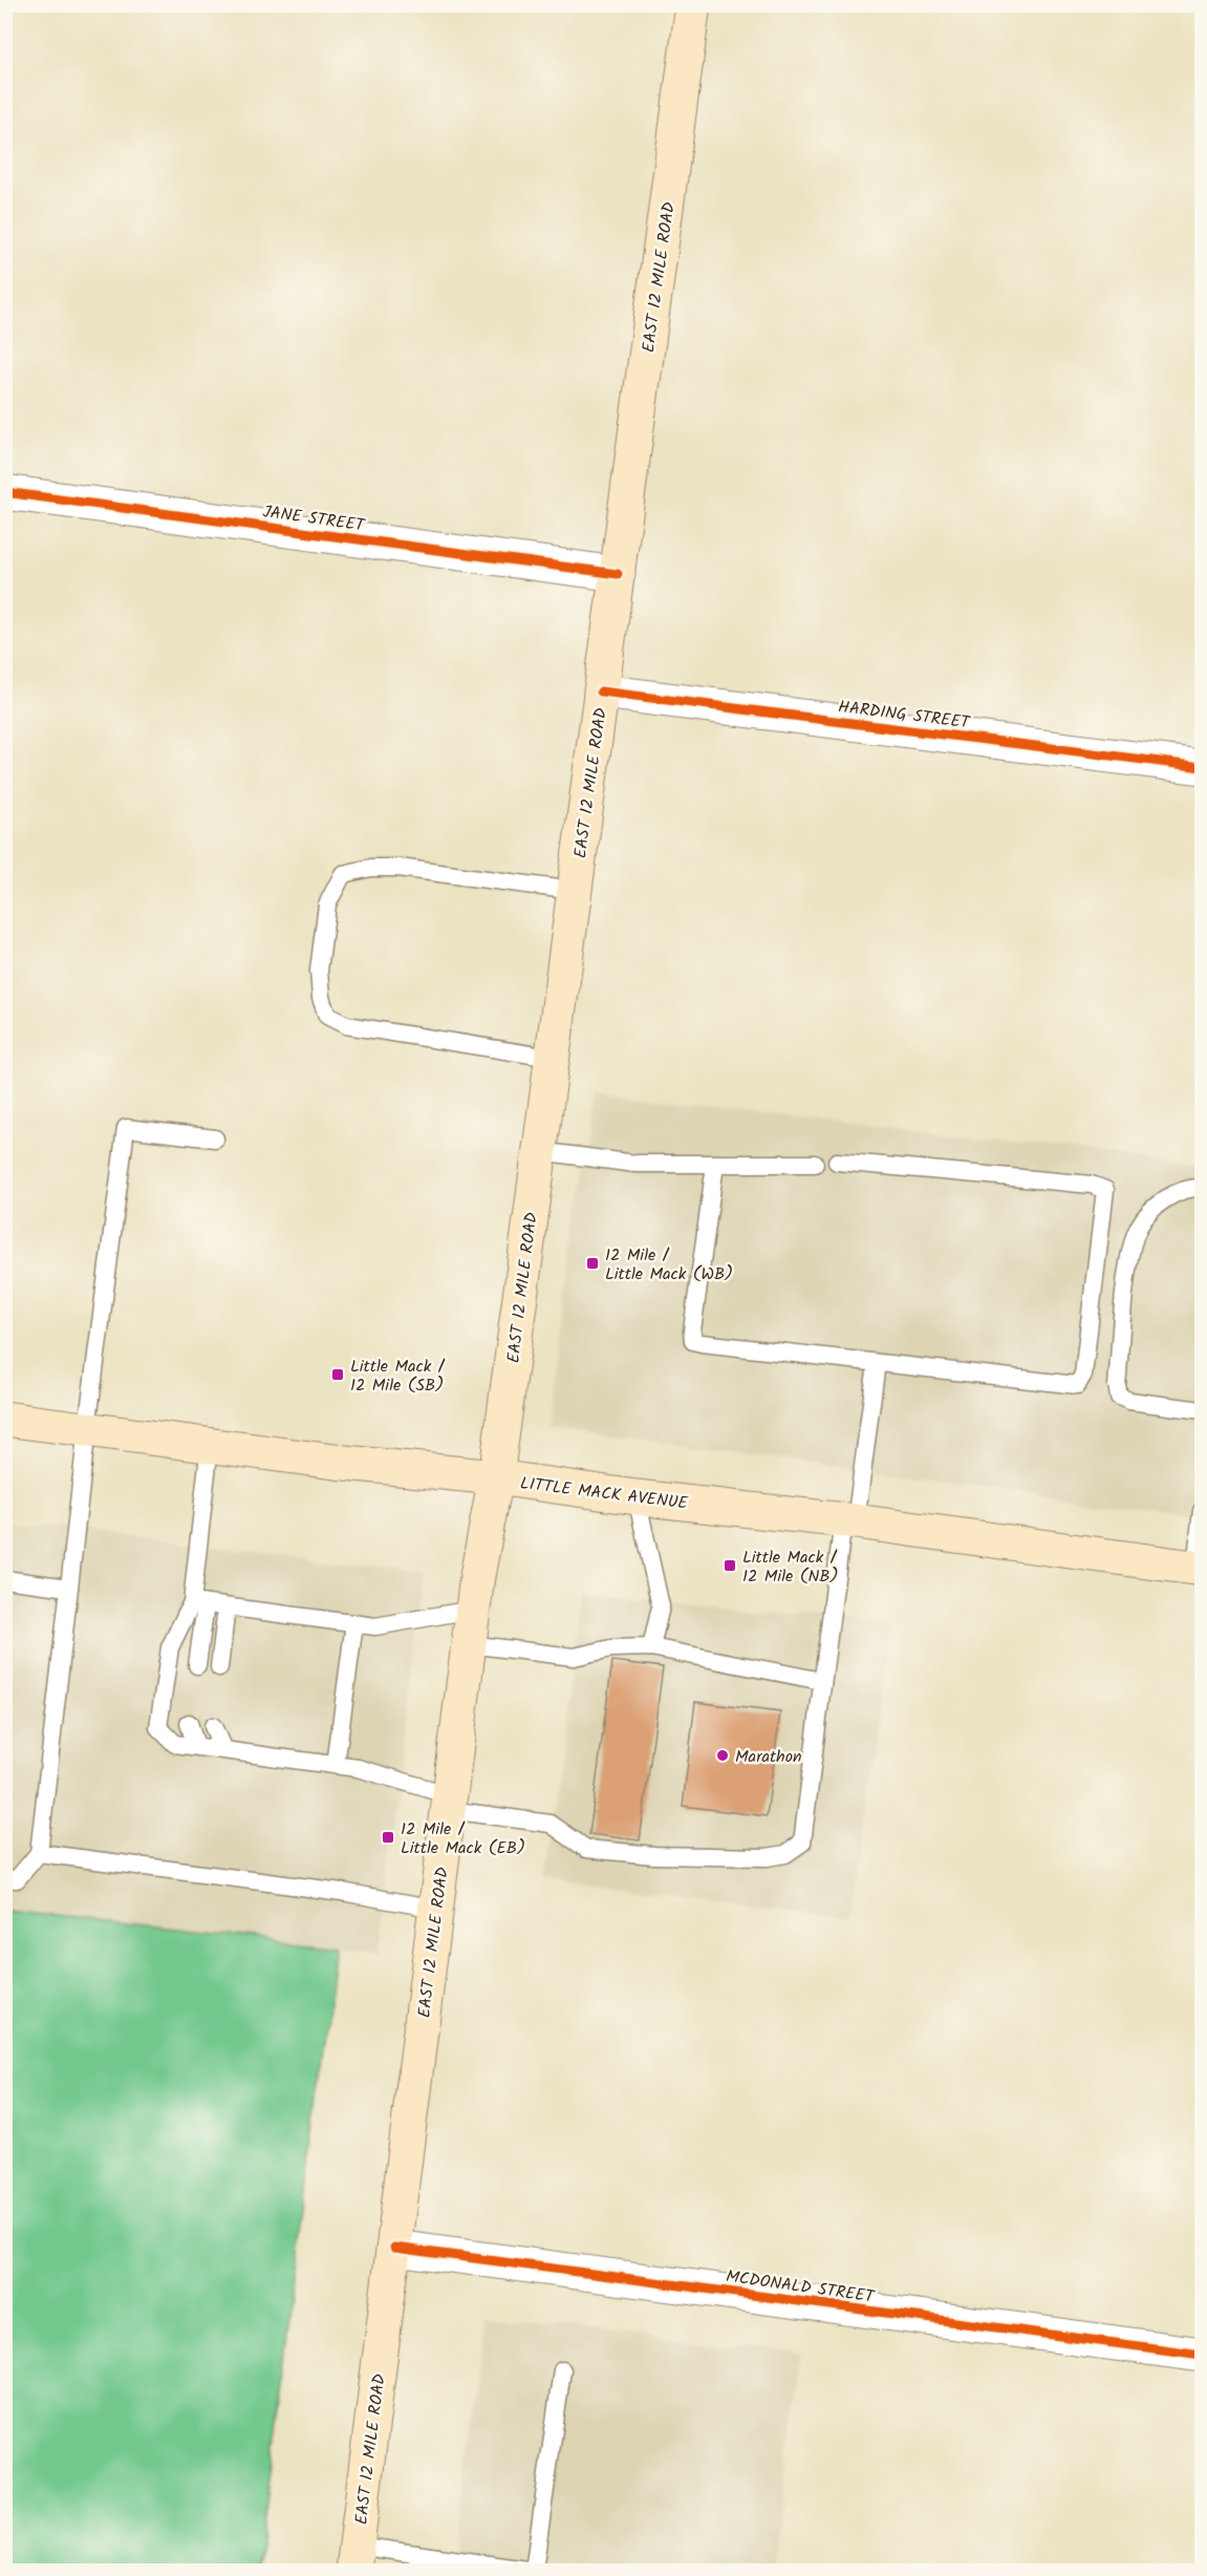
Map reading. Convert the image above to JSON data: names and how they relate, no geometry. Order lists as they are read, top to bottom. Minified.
{"streets":{"main road":["EAST 12 MILE ROAD","LITTLE MACK AVENUE"],"street":["JANE STREET","HARDING STREET","MCDONALD STREET"]},"crossings":[["EAST 12 MILE ROAD","JANE STREET"],["EAST 12 MILE ROAD","HARDING STREET"],["EAST 12 MILE ROAD","LITTLE MACK AVENUE"],["EAST 12 MILE ROAD","MCDONALD STREET"]],"places":{"transit":["12 Mile / Little Mack (WB)","Little Mack / 12 Mile (SB)","Little Mack / 12 Mile (NB)","12 Mile / Little Mack (EB)"],"other":["Marathon"]}}
